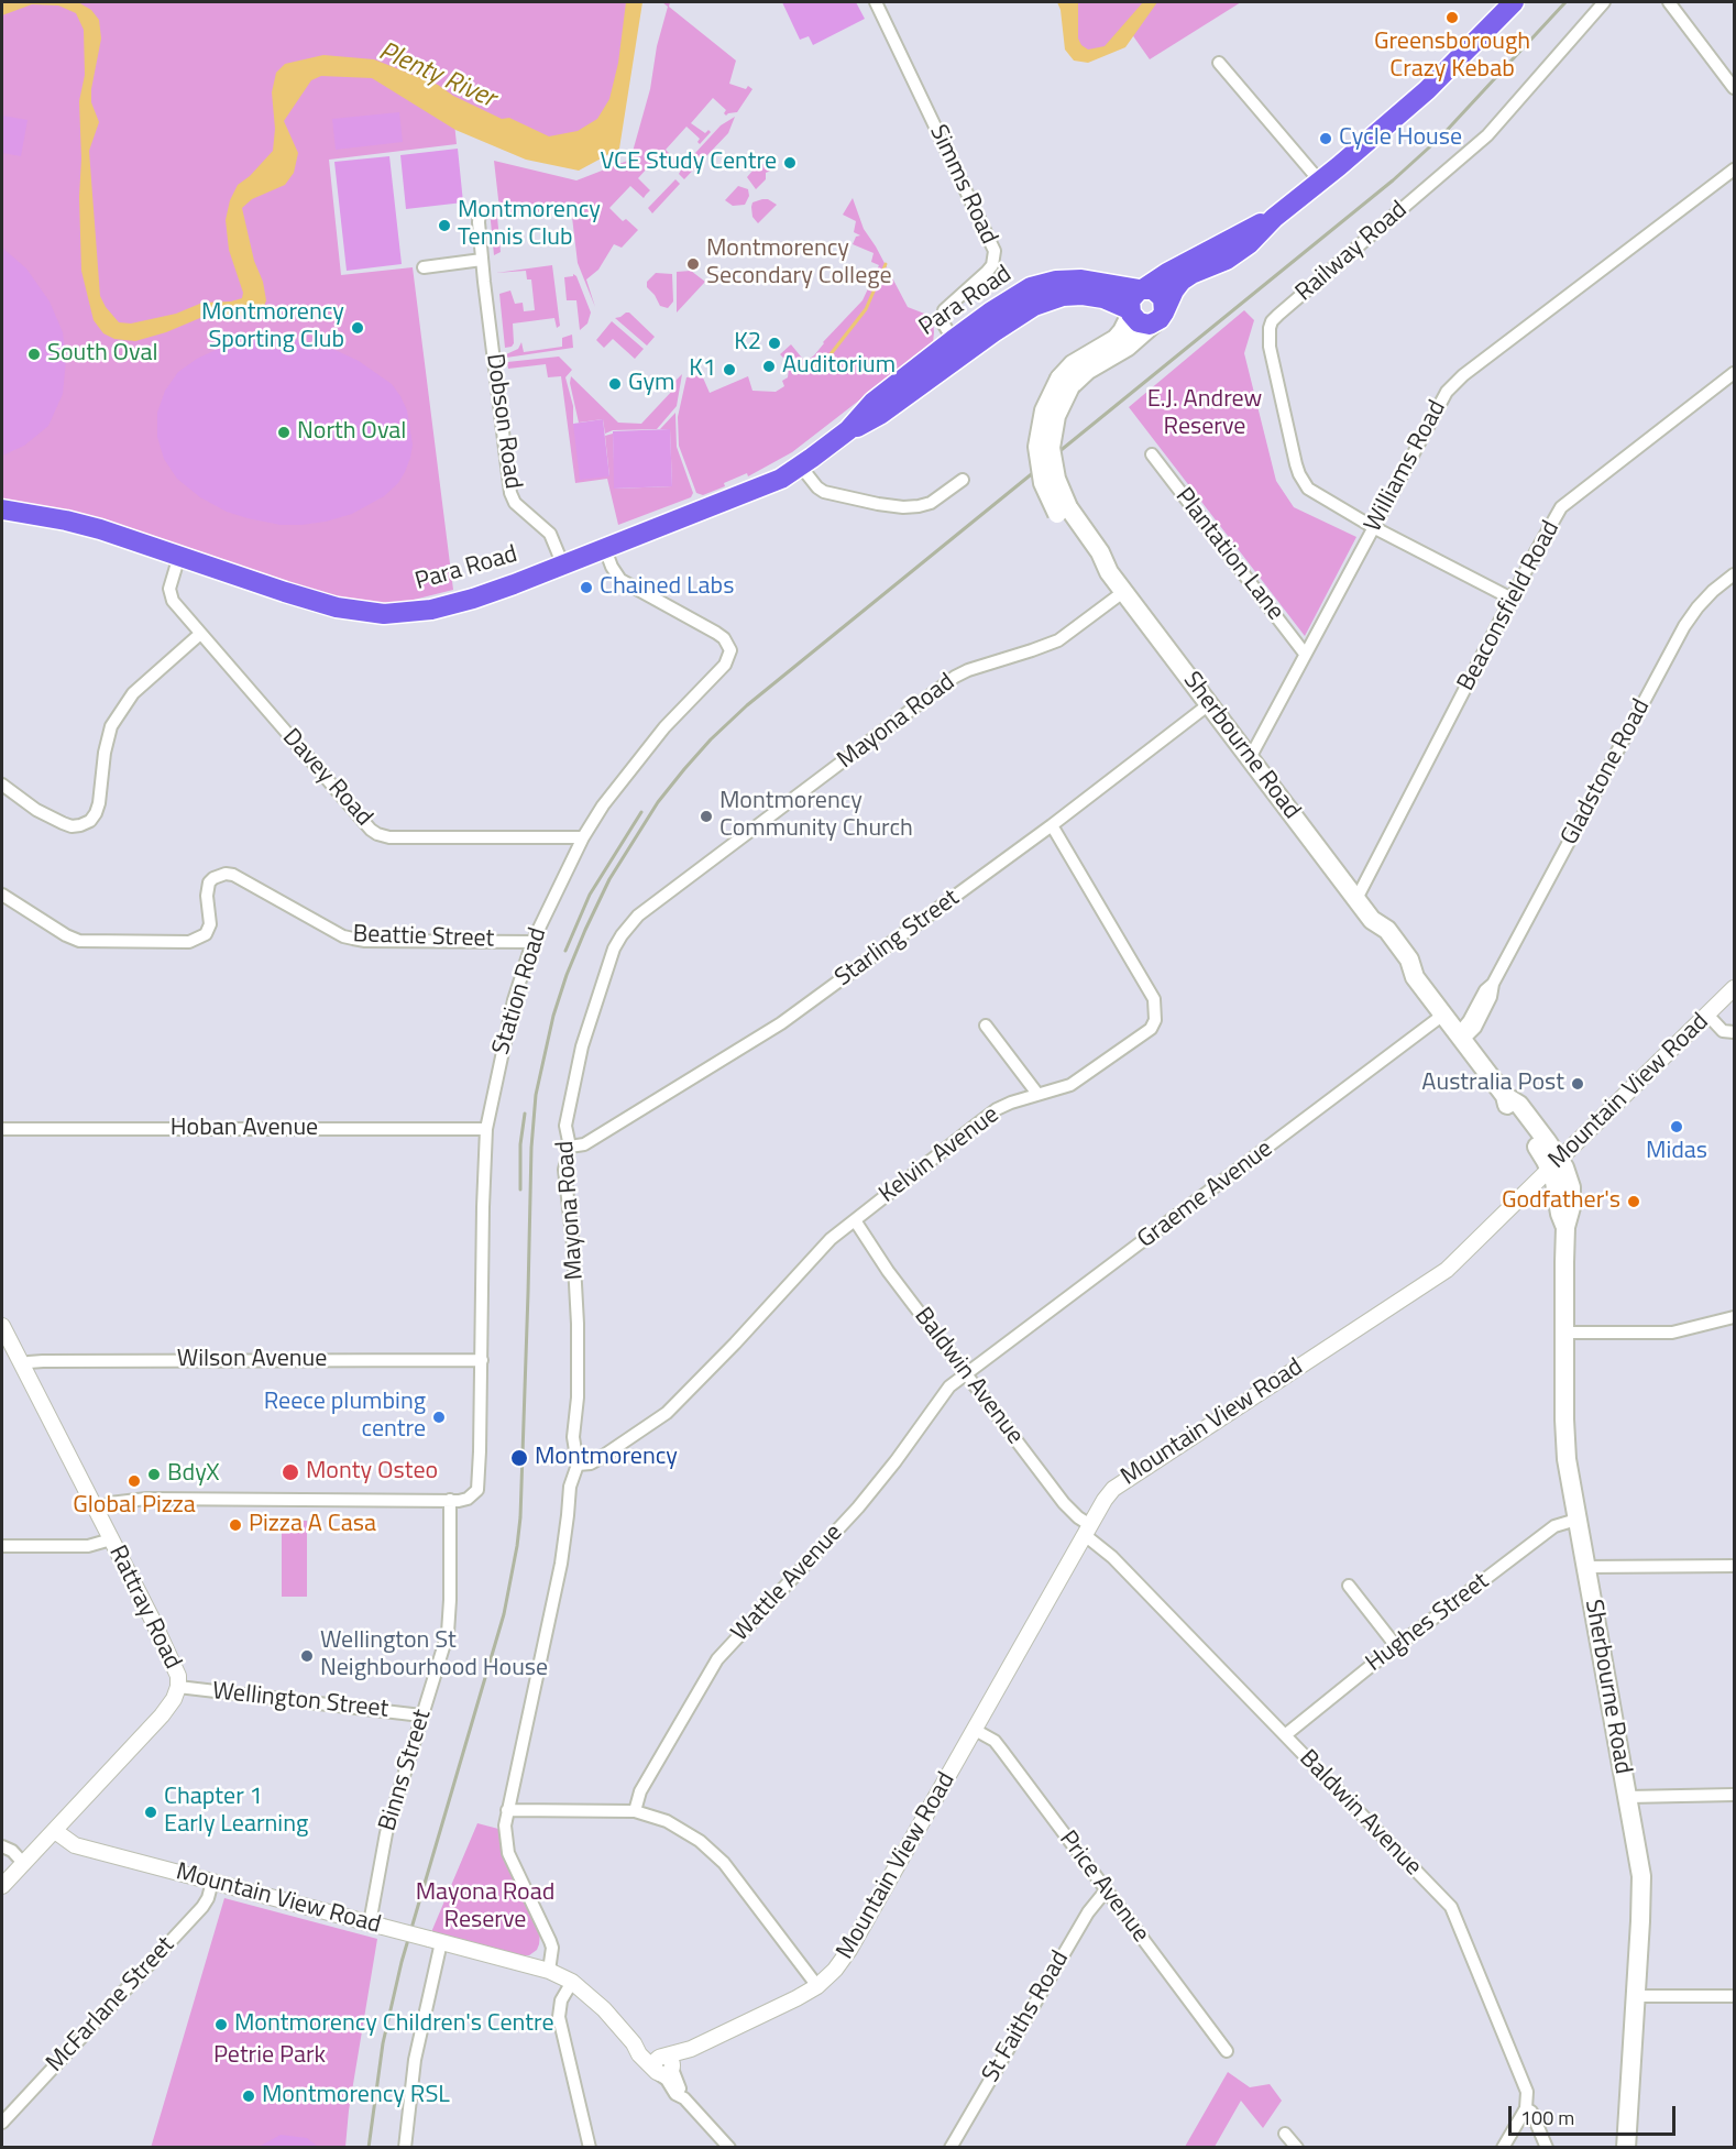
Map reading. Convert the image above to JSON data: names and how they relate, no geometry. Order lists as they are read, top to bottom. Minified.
{"streets":{"main road":["Para Road","Sherbourne Road"],"street":["Simms Road","Railway Road","Dobson Road","Williams Road","Plantation Lane","Beaconsfield Road","Mayona Road","Gladstone Road","Davey Road","Beattie Street","Starling Street","Station Road","Mountain View Road","Hoban Avenue","Kelvin Avenue","Graeme Avenue","Wilson Avenue","Baldwin Avenue","Wattle Avenue","Rattray Road","Hughes Street","Wellington Street","Binns Street","Price Avenue","McFarlane Street","St Faiths Road"]},"crossings":[["Simms Road","Para Road"],["Railway Road","Williams Road"],["Railway Road","Beaconsfield Road"],["Para Road","Dobson Road"],["Para Road","Sherbourne Road"],["Para Road","Davey Road"],["Para Road","Station Road"],["Williams Road","Plantation Lane"],["Williams Road","Sherbourne Road"],["Beaconsfield Road","Sherbourne Road"],["Mayona Road","Sherbourne Road"],["Mayona Road","Starling Street"],["Mayona Road","Mountain View Road"],["Mayona Road","Kelvin Avenue"],["Sherbourne Road","Gladstone Road"],["Sherbourne Road","Starling Street"],["Sherbourne Road","Mountain View Road"],["Sherbourne Road","Graeme Avenue"],["Sherbourne Road","Hughes Street"],["Davey Road","Station Road"],["Beattie Street","Station Road"],["Starling Street","Kelvin Avenue"],["Station Road","Hoban Avenue"],["Station Road","Wilson Avenue"],["Station Road","Binns Street"],["Mountain View Road","Baldwin Avenue"],["Mountain View Road","Rattray Road"],["Mountain View Road","Binns Street"],["Mountain View Road","Price Avenue"],["Mountain View Road","McFarlane Street"],["Kelvin Avenue","Baldwin Avenue"],["Graeme Avenue","Baldwin Avenue"],["Graeme Avenue","Wattle Avenue"],["Wilson Avenue","Rattray Road"],["Baldwin Avenue","Wattle Avenue"],["Baldwin Avenue","Hughes Street"],["Rattray Road","Wellington Street"],["Wellington Street","Binns Street"],["Price Avenue","St Faiths Road"]],"water":["Plenty River"],"parks":["E.J. Andrew Reserve","Mayona Road Reserve","Petrie Park"],"places":["Greensborough Crazy Kebab","Cycle House","VCE Study Centre","Montmorency Tennis Club","Montmorency Secondary College","Montmorency Sporting Club","K2","South Oval","Auditorium","K1","Gym","North Oval","Chained Labs","Montmorency Community Church","Australia Post","Midas","Godfather's","Reece plumbing centre","Montmorency","Monty Osteo","BdyX","Global Pizza","Pizza A Casa","Wellington St Neighbourhood House","Chapter 1 Early Learning","Montmorency Children's Centre","Montmorency RSL"],"scale_bar":"100 m"}
